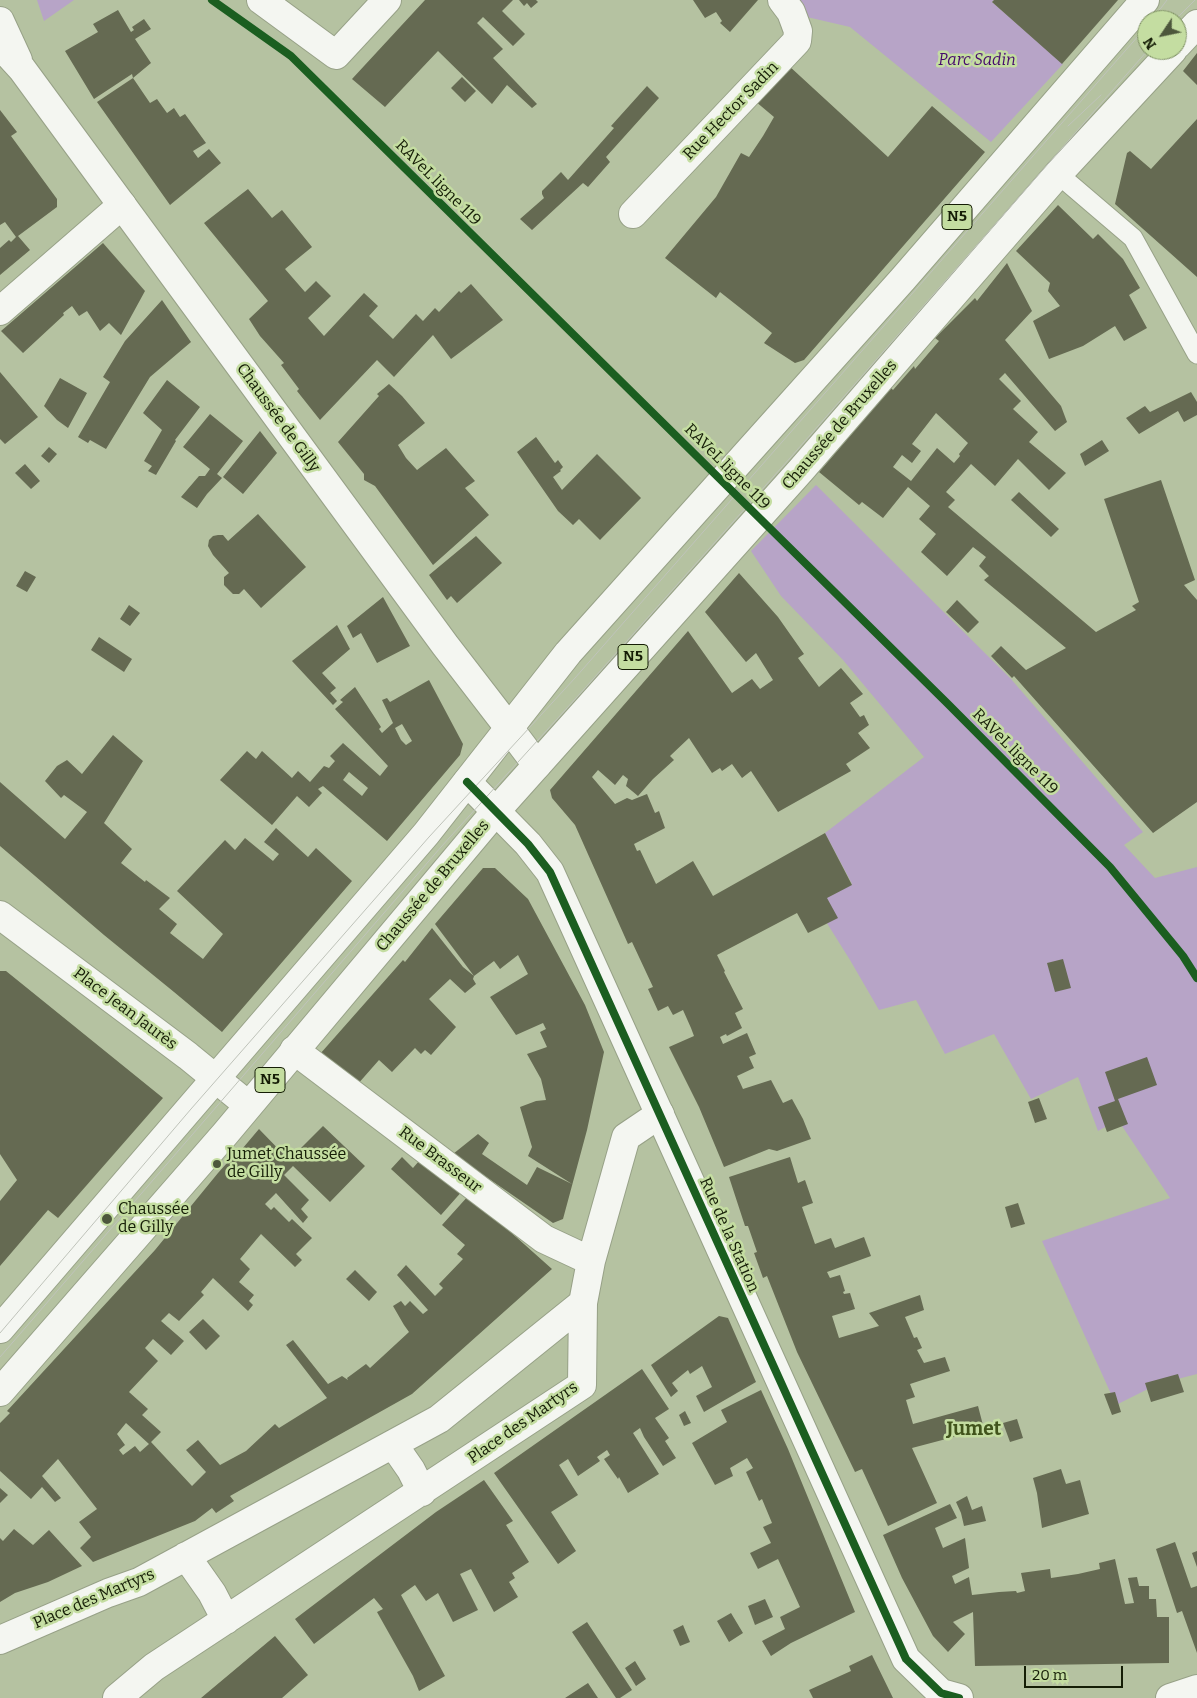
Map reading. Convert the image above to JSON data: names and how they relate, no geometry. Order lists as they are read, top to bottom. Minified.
{"streets":{"street":["Rue Hector Sadin","N5","Chaussée de Gilly","Chaussée de Bruxelles","Place Jean Jaurès","Rue Brasseur","Rue de la Station","Place des Martyrs"],"cycle path":["RAVeL ligne 119"]},"crossings":[["N5","Chaussée de Gilly"],["N5","Place Jean Jaurès"],["N5","Rue de la Station"],["Chaussée de Gilly","Chaussée de Bruxelles"],["Chaussée de Bruxelles","Place Jean Jaurès"],["Chaussée de Bruxelles","Rue Brasseur"],["Chaussée de Bruxelles","Rue de la Station"],["Rue Brasseur","Place des Martyrs"],["Rue de la Station","Place des Martyrs"]],"districts":["Jumet"],"parks":["Parc Sadin"],"places":["Jumet Chaussée de Gilly","Chaussée de Gilly"],"scale_bar":"20 m","north":"bottom left"}
